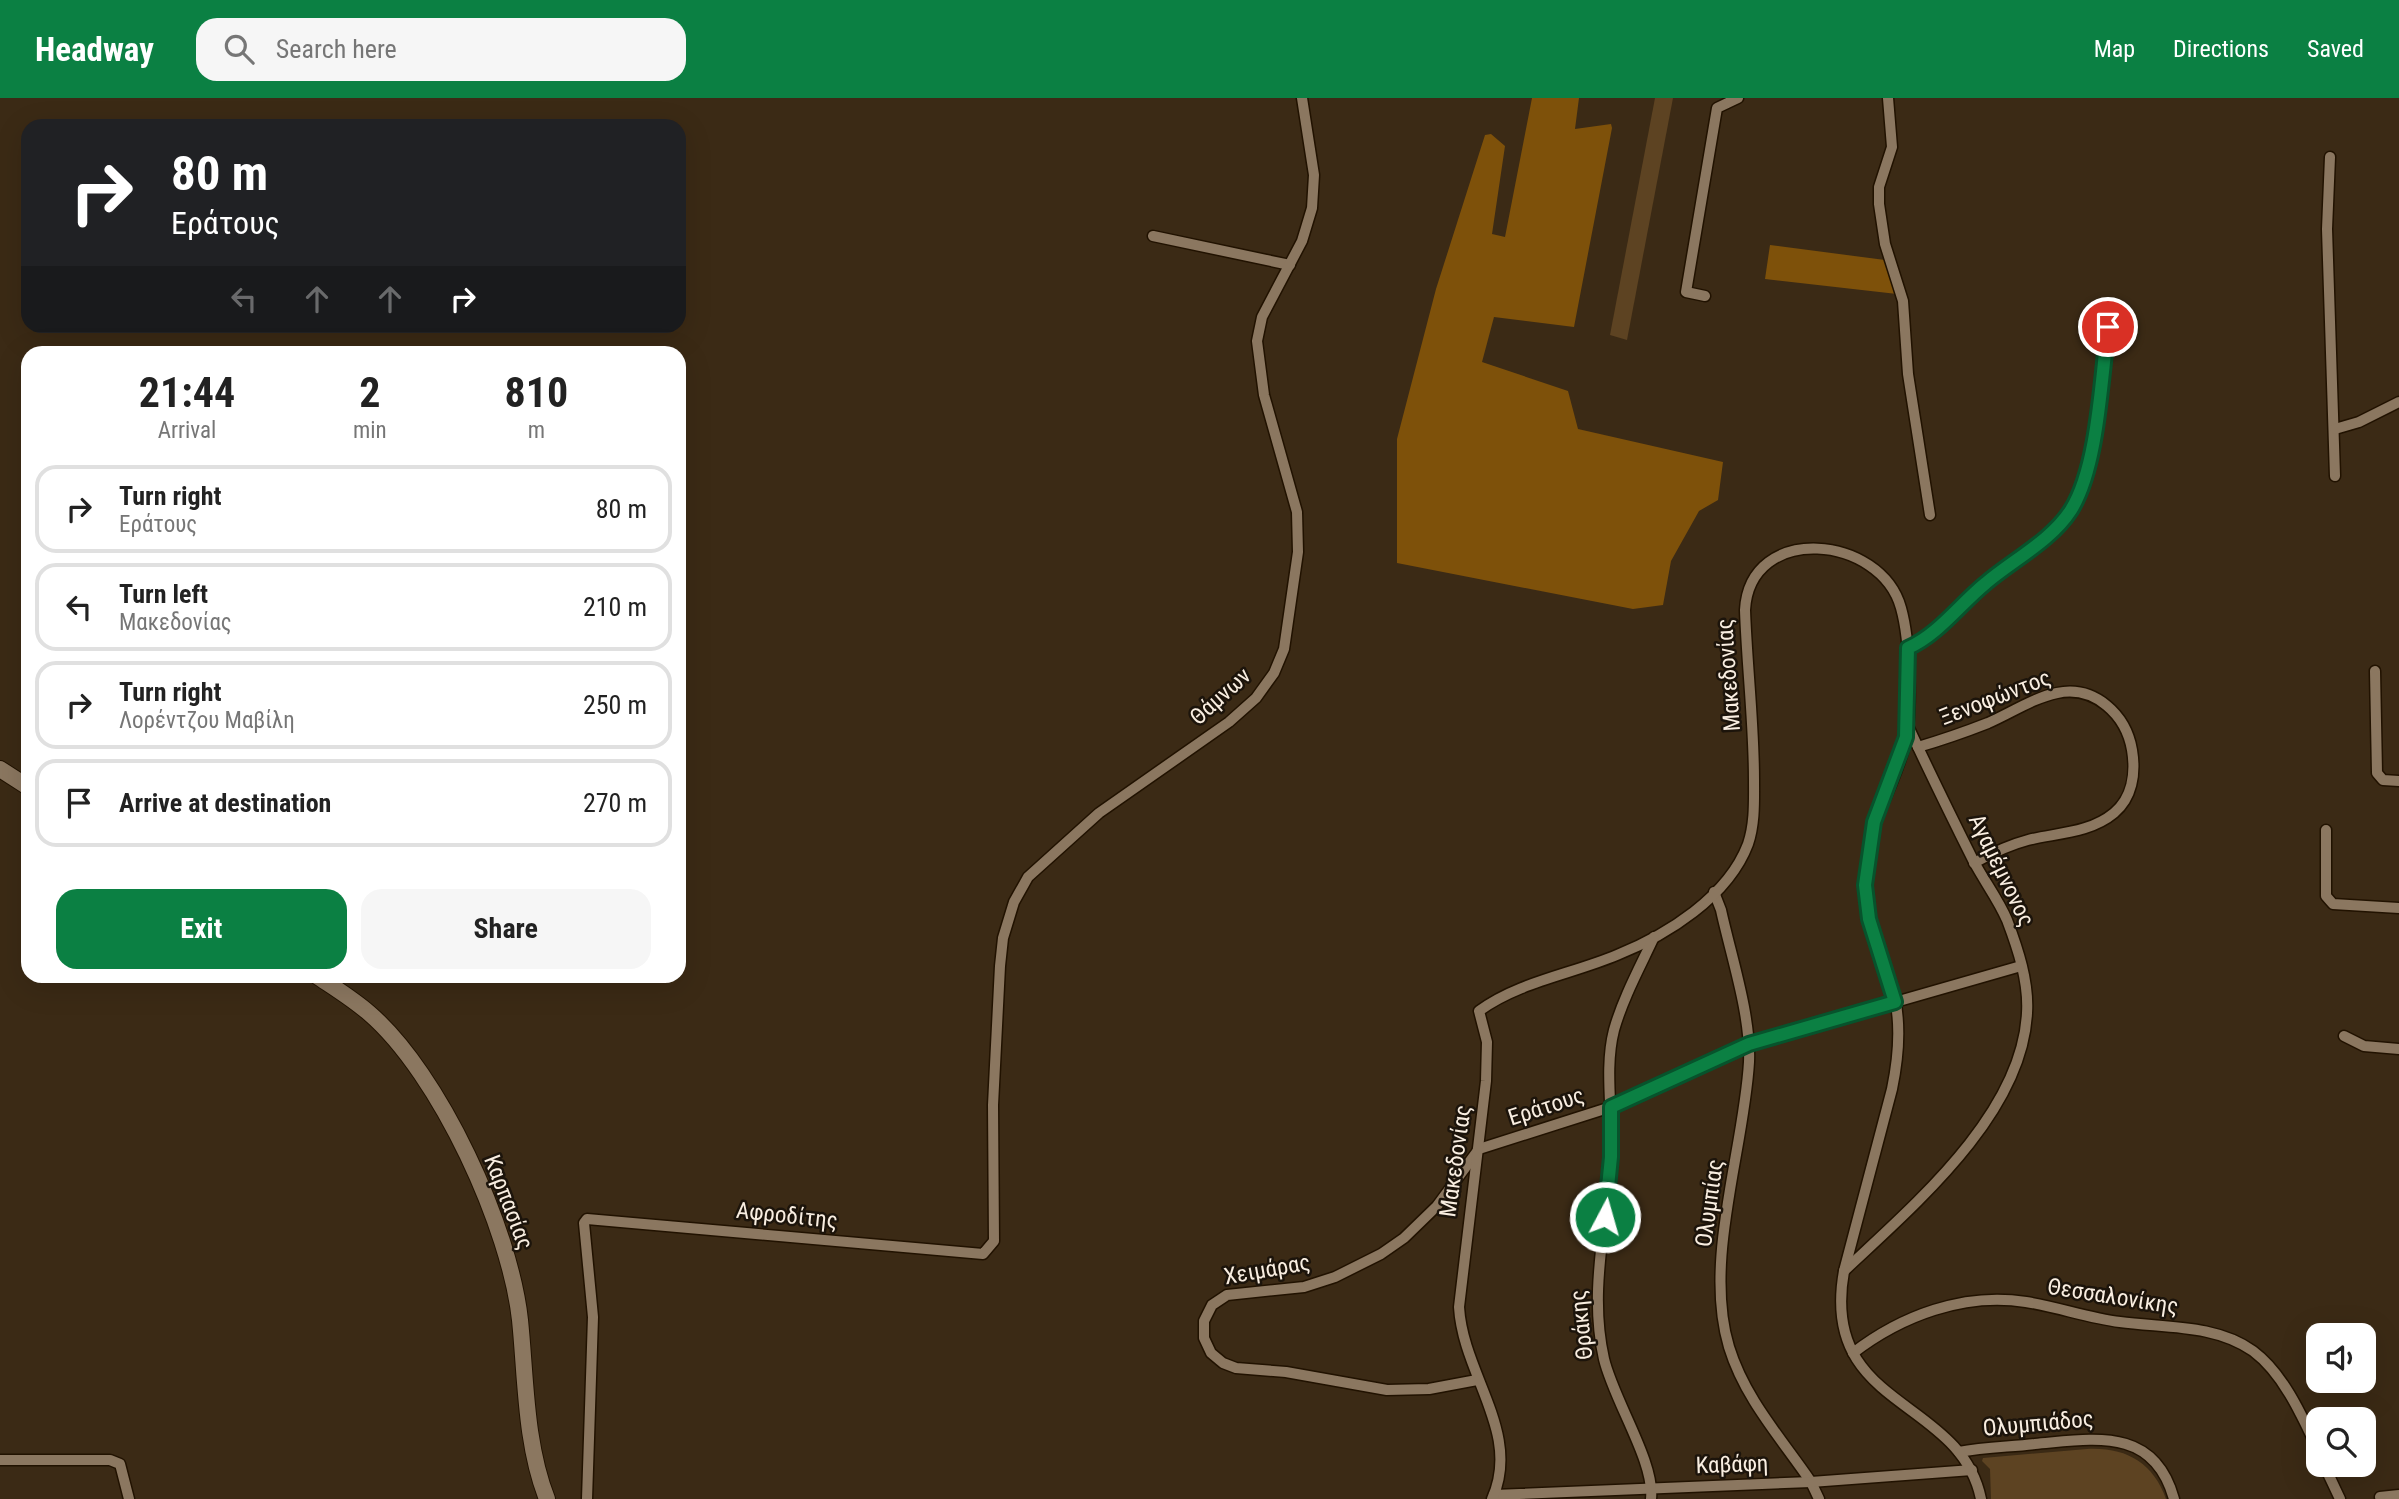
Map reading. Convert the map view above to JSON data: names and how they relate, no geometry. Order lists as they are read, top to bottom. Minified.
{"streets":{"street":["Μακεδονίας","Θάμνων","Ξενοφώντος","Αγαμέμνονος","Εράτους","Καρπασίας","Ολυμπίας","Αφροδίτης","Χειμάρας","Θεσσαλονίκης","Θράκης","Ολυμπιάδος","Καβάφη"]},"crossings":[["Μακεδονίας","Αγαμέμνονος"],["Μακεδονίας","Εράτους"],["Μακεδονίας","Ολυμπίας"],["Μακεδονίας","Χειμάρας"],["Μακεδονίας","Θεσσαλονίκης"],["Μακεδονίας","Θράκης"],["Μακεδονίας","Ολυμπιάδος"],["Μακεδονίας","Καβάφη"],["Θάμνων","Αφροδίτης"],["Ξενοφώντος","Αγαμέμνονος"],["Αγαμέμνονος","Εράτους"],["Εράτους","Ολυμπίας"],["Εράτους","Χειμάρας"],["Εράτους","Θράκης"],["Ολυμπίας","Καβάφη"],["Θράκης","Καβάφη"]],"page":{"header":"Headway","search":"Search here","nav":["Map","Directions","Saved"],"turn":["80 m","Εράτους"],"eta":["21:44","Arrival","2","min","810","m"],"list":[{"name":"Turn right","note":"Εράτους","value":"80 m"},{"name":"Turn left","note":"Μακεδονίας","value":"210 m"},{"name":"Turn right","note":"Λορέντζου Μαβίλη","value":"250 m"},{"name":"Arrive at destination","value":"270 m"}],"buttons":["Exit","Share"]}}
